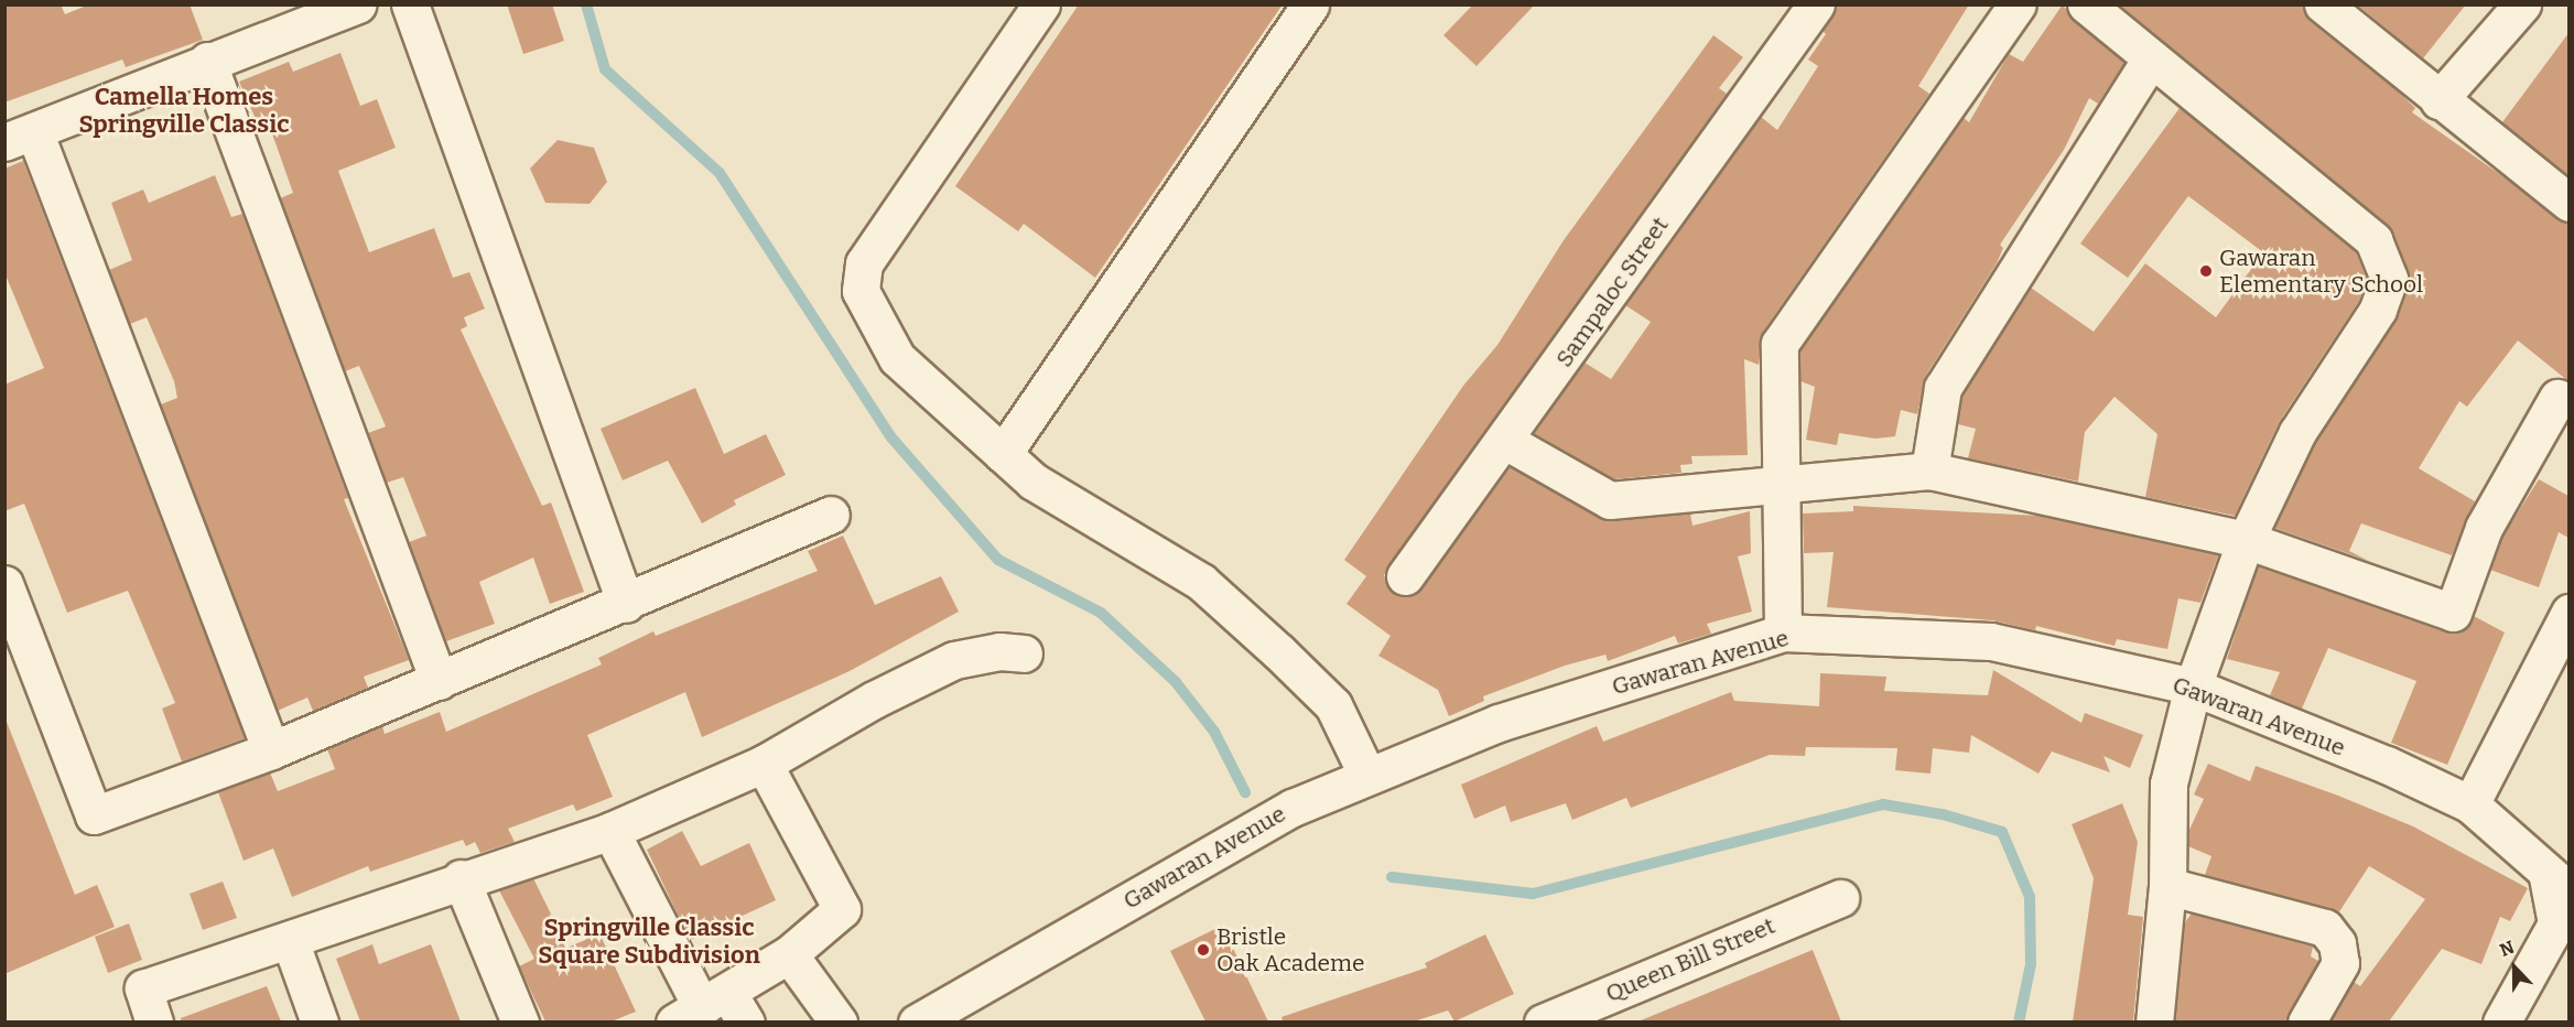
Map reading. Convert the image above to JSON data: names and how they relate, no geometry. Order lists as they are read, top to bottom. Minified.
{"streets":{"street":["Sampaloc Street","Gawaran Avenue","Queen Bill Street"]},"districts":["Camella Homes Springville Classic","Springville Classic Square Subdivision"],"places":["Gawaran Elementary School","Bristle Oak Academe"],"north":"top"}
